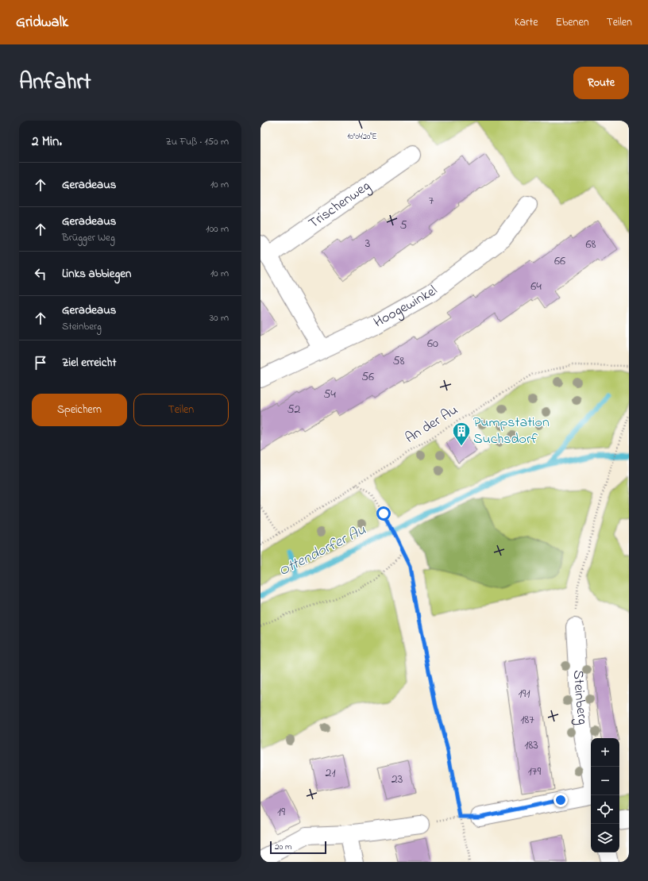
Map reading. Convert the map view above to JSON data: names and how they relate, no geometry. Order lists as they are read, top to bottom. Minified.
{"streets":{"street":["Trischenweg","Hoogewinkel","Steinberg"],"path":["An der Au"]},"crossings":[["Trischenweg","Hoogewinkel"]],"water":["Ottendorfer Au"],"places":{"building":["Pumpstation Suchsdorf"]},"house_numbers":["7","5","3","68","66","64","60","58","56","54","52","191","187","183","179","21","23","19"],"scale_bar":"20 m","page":{"header":"Gridwalk","nav":["Karte","Ebenen","Teilen"],"title":"Anfahrt","buttons":["Route",["Speichern","Teilen"]],"heading":["2 Min.","Zu Fuß · 150 m"],"list":[["Geradeaus","10 m"],["Geradeaus","Brügger Weg","100 m"],["Links abbiegen","10 m"],["Geradeaus","Steinberg","30 m"],"Ziel erreicht"],"map_buttons":["+","−"],"scale":"20 m"},"coordinates":["10°04'20\"E"]}
